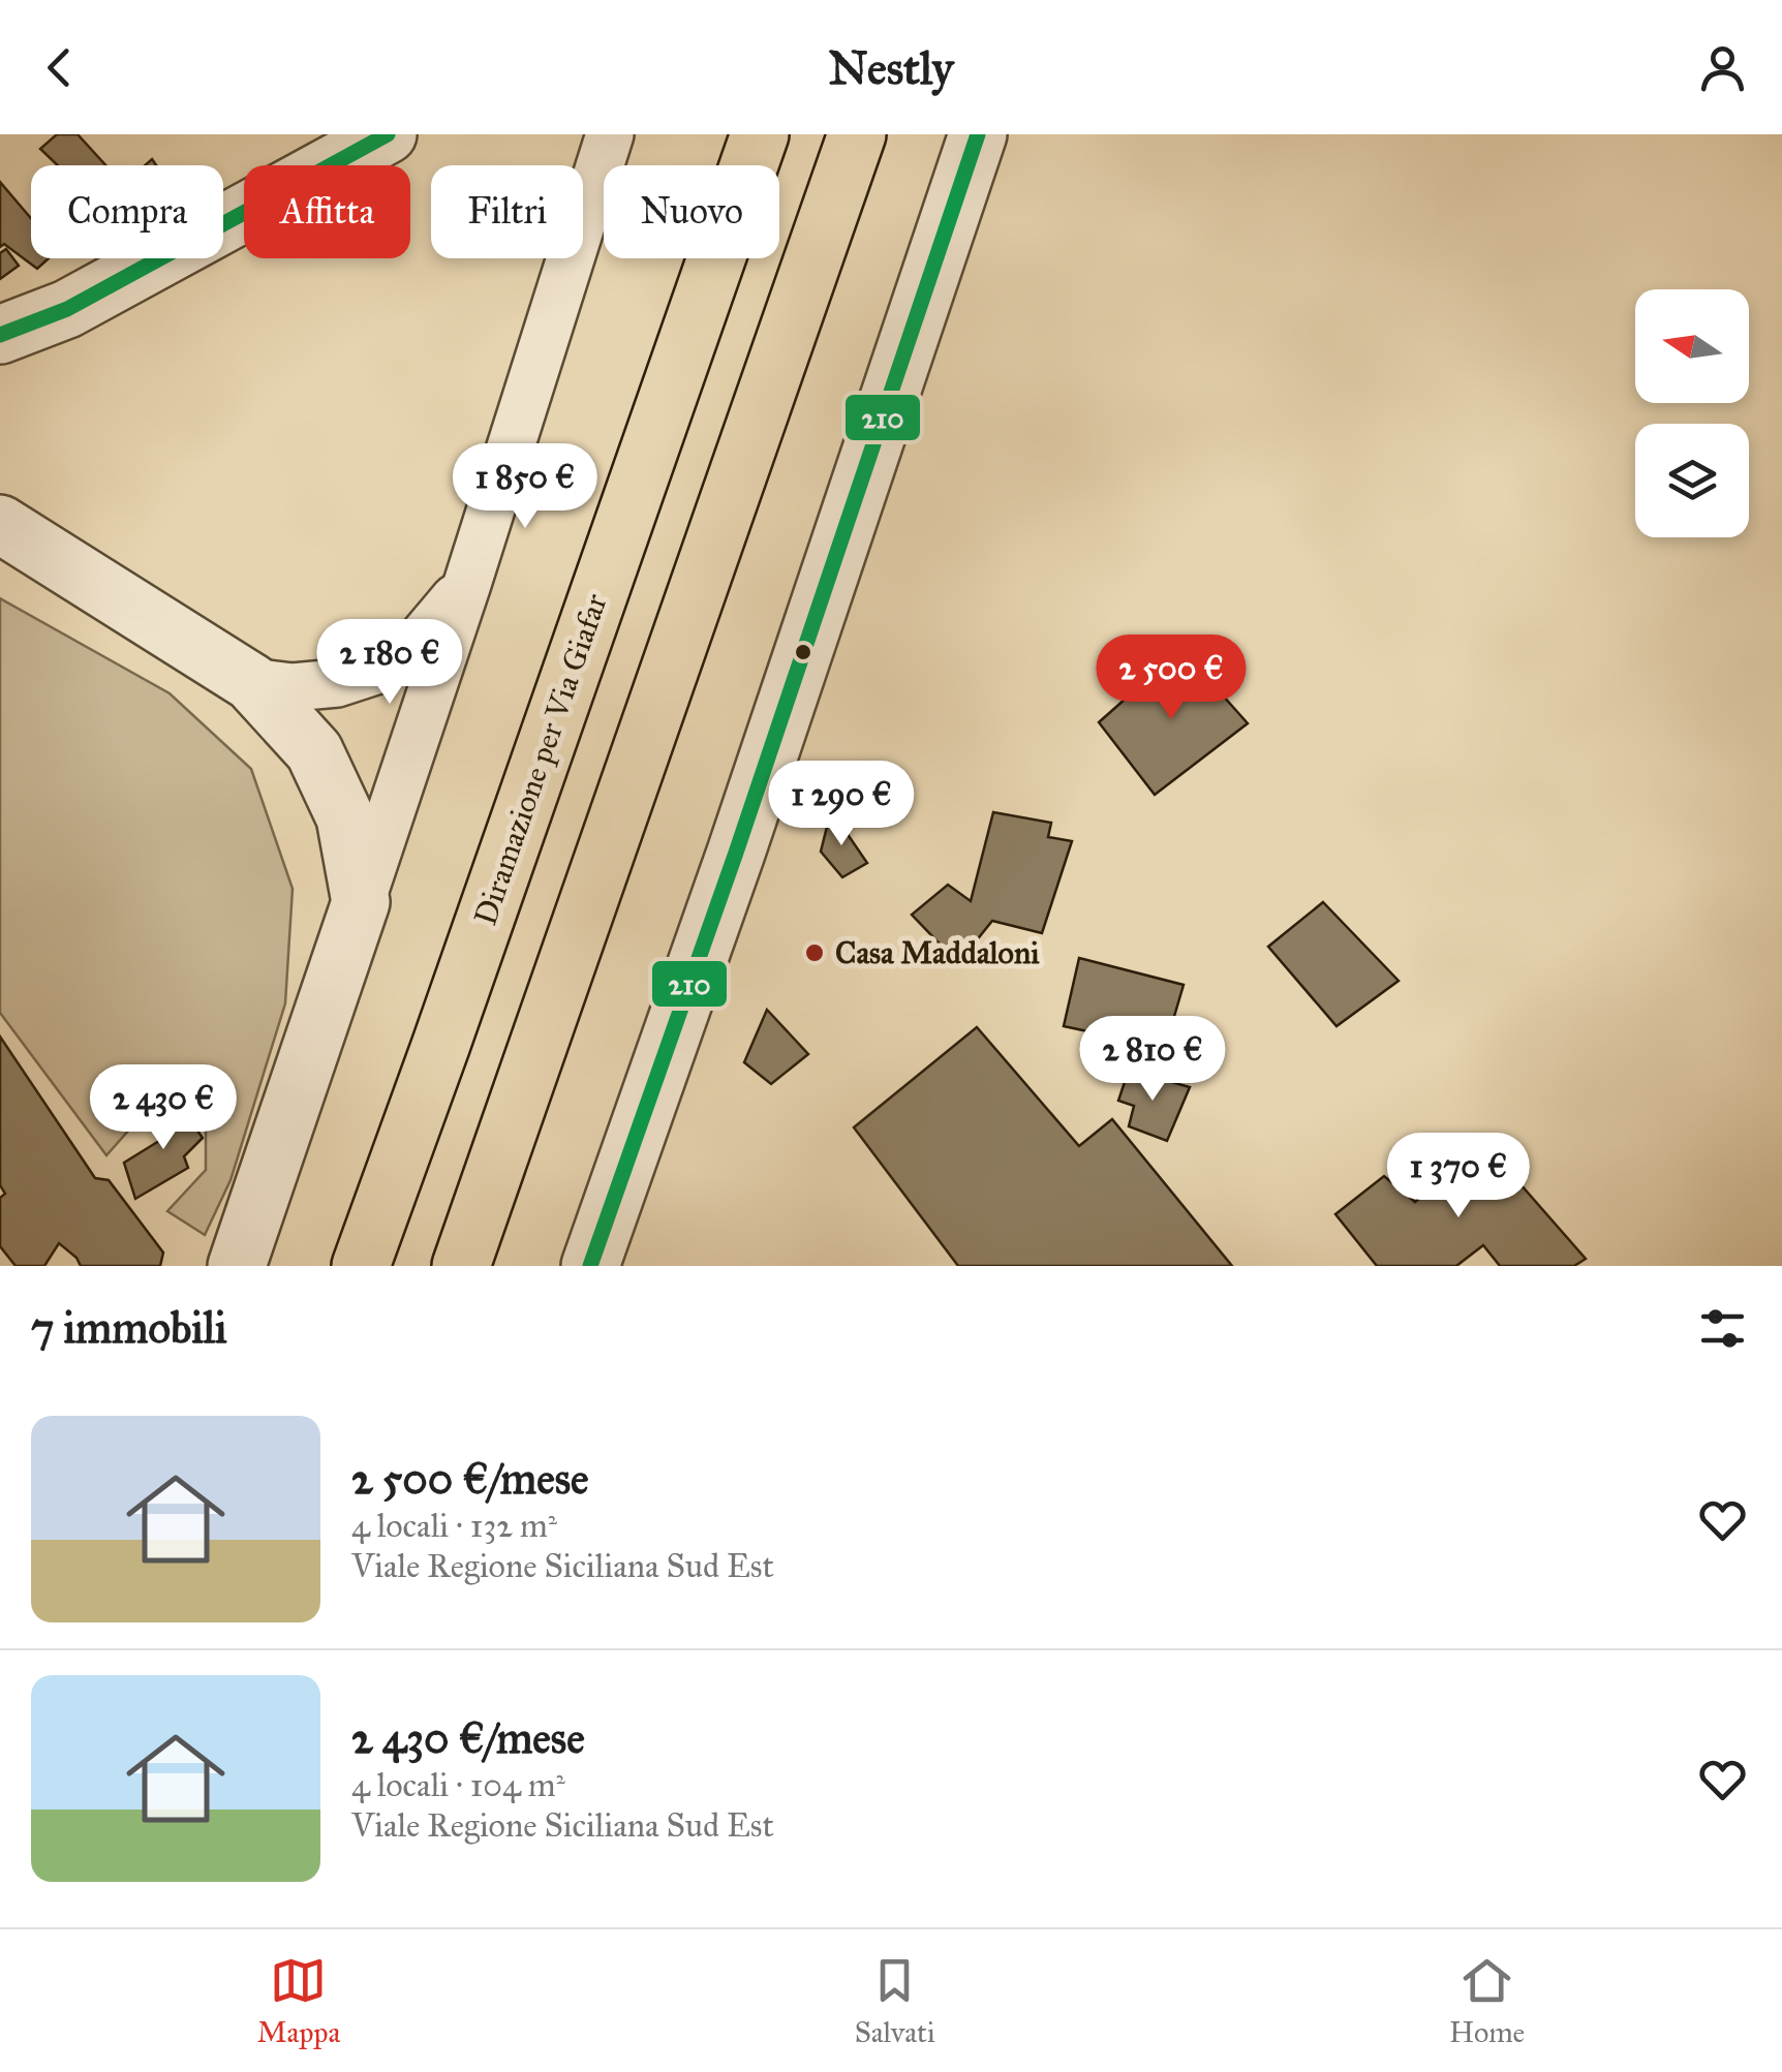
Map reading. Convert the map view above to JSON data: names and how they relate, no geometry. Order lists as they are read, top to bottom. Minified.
{"streets":{"highway":["Diramazione per Via Giafar"]},"places":["Casa Maddaloni"],"lines":["transit line 210"],"north":"left","page":{"header":"Nestly","chip":["Compra","Affitta","Filtri","Nuovo"],"price":["1 850 €","2 180 €","2 500 €","1 290 €","2 810 €","2 430 €","1 370 €"],"heading":"7 immobili","list":[{"name":"2 500 €/mese","note":"4 locali · 132 m² · Viale Regione Siciliana Sud Est"},{"name":"2 430 €/mese","note":"4 locali · 104 m² · Viale Regione Siciliana Sud Est"}],"tabs":["Mappa","Salvati","Home"]}}
